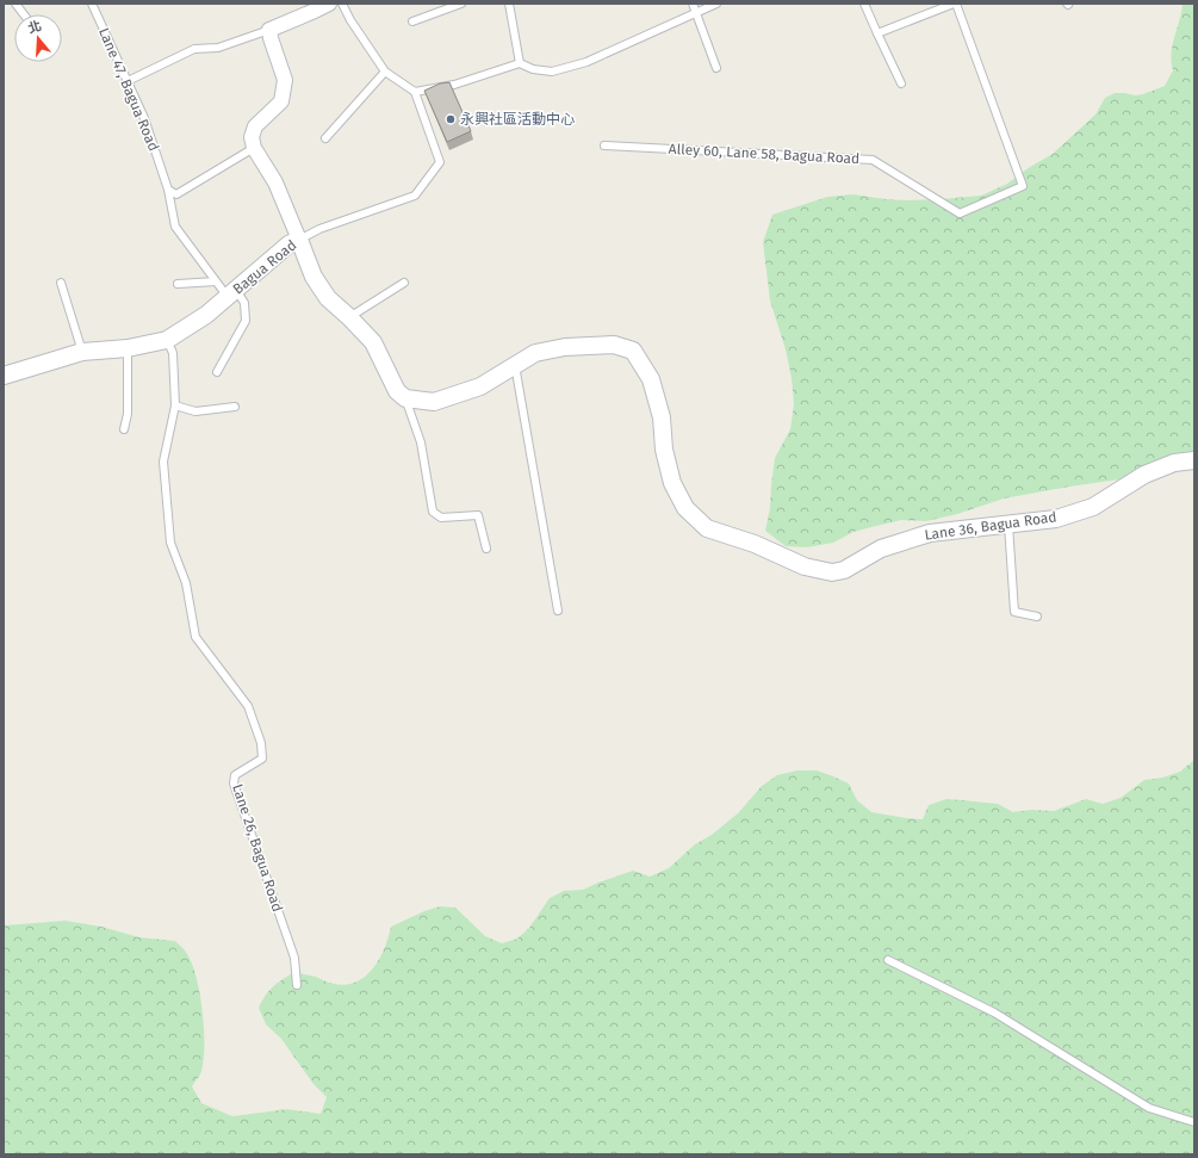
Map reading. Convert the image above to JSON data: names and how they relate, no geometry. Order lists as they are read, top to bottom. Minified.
{"streets":{"street":["Bagua Road","Lane 36, Bagua Road"],"lane":["Lane 47, Bagua Road","Alley 60, Lane 58, Bagua Road","Lane 26, Bagua Road"]},"crossings":[["Lane 47, Bagua Road","Bagua Road"],["Bagua Road","Lane 26, Bagua Road"]],"places":["永興社區活動中心"],"north":"top"}
